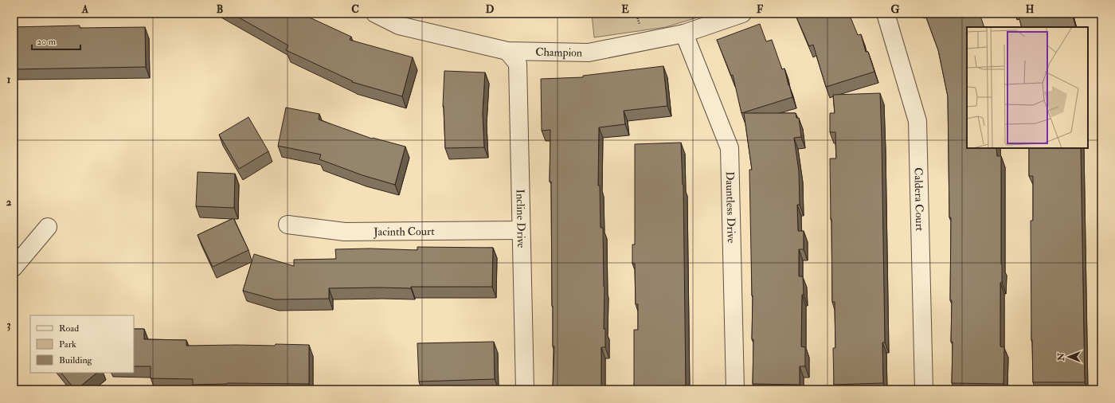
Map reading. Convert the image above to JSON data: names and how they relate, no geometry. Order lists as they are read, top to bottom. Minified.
{"streets":{"street":["Champion","Caldera Court","Dauntless Drive","Incline Drive","Jacinth Court"]},"crossings":[["Champion","Dauntless Drive"],["Champion","Incline Drive"],["Incline Drive","Jacinth Court"]],"legend":["Road","Park","Building"],"scale_bar":"20 m","north":"left","grid":{"columns":["A","B","C","D","E","F","G","H"],"rows":["1","2","3"]}}
